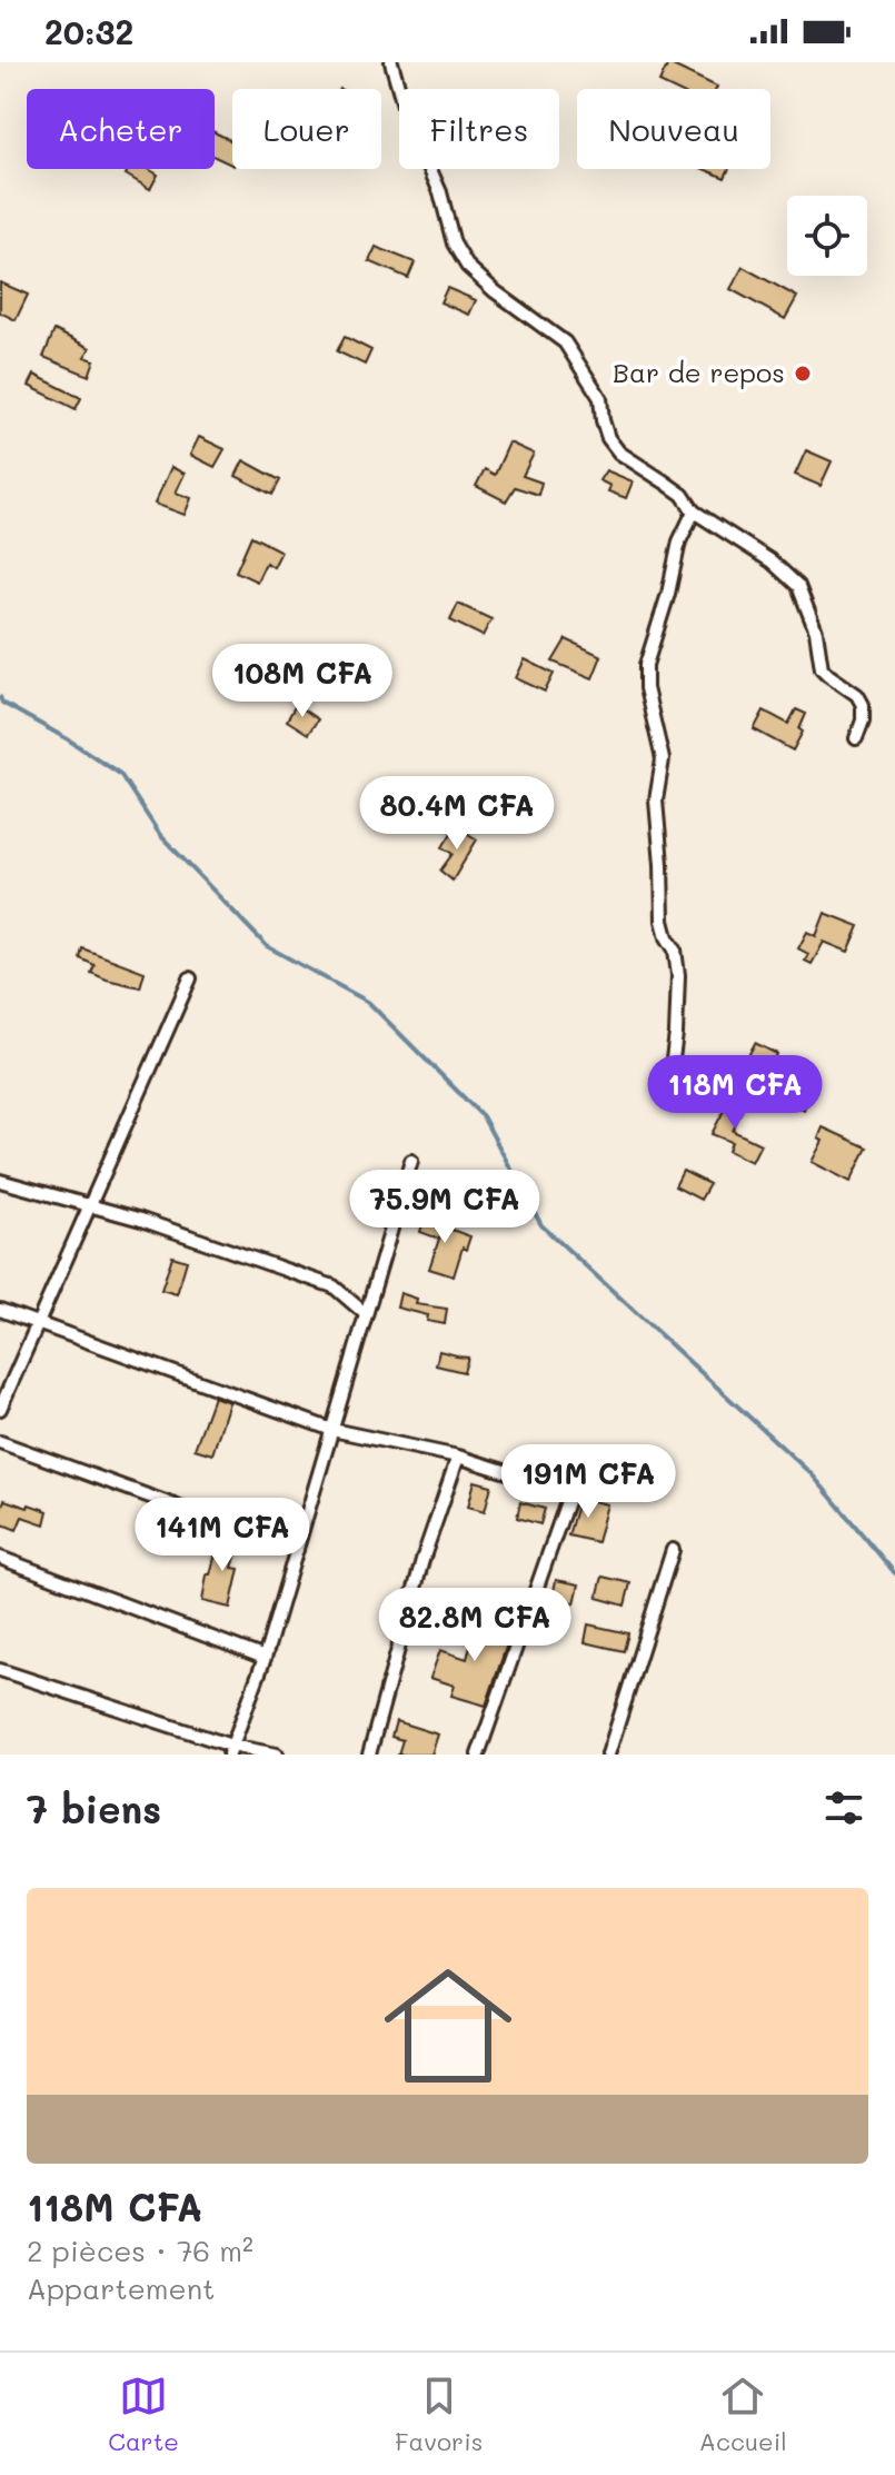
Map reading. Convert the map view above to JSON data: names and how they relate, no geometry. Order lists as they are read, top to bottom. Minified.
{"places":["Bar de repos"],"page":{"status":"20:32","chip":["Acheter","Louer","Filtres","Nouveau"],"price":["108M CFA","80.4M CFA","118M CFA","75.9M CFA","191M CFA","141M CFA","82.8M CFA"],"heading":"7 biens","list":[{"name":"118M CFA","note":"2 pièces · 76 m² · Appartement"}],"tabs":["Carte","Favoris","Accueil"]}}
